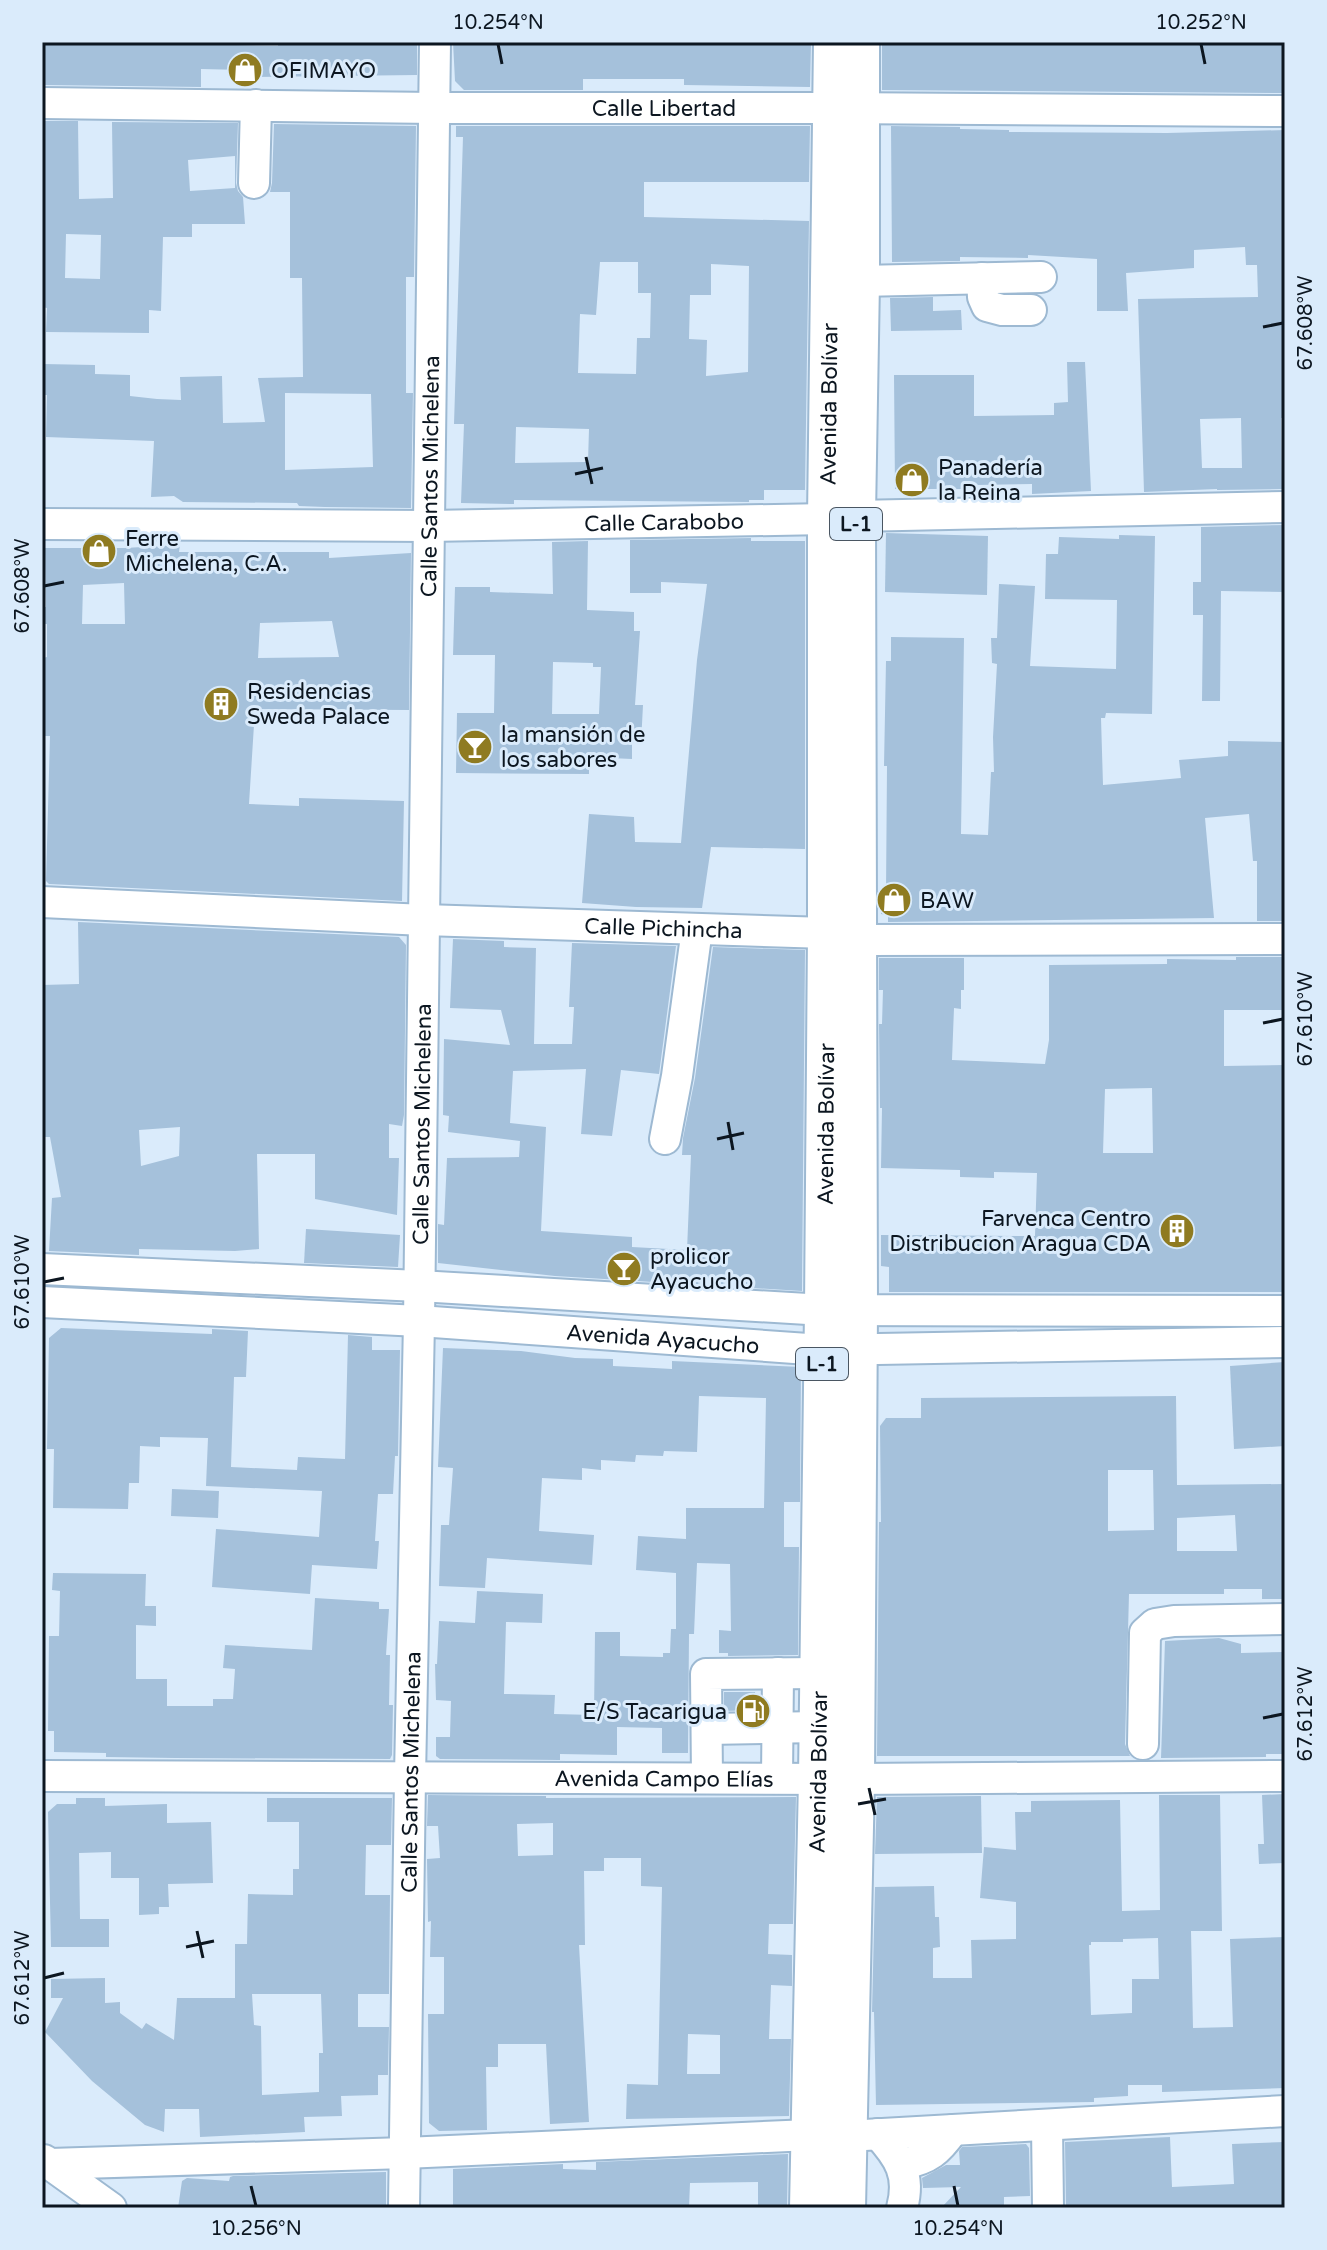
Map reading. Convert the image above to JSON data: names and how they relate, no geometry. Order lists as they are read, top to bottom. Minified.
{"streets":{"main road":["Avenida Bolívar","L-1"],"street":["Calle Libertad","Calle Santos Michelena","Calle Carabobo","Calle Pichincha","Avenida Ayacucho","Avenida Campo Elías"]},"crossings":[["Calle Libertad","Avenida Bolívar"],["Calle Libertad","Calle Santos Michelena"],["Avenida Bolívar","Calle Carabobo"],["Avenida Bolívar","Calle Pichincha"],["Avenida Bolívar","Avenida Ayacucho"],["Avenida Bolívar","Avenida Campo Elías"],["Calle Santos Michelena","Calle Carabobo"],["Calle Santos Michelena","Calle Pichincha"],["Calle Santos Michelena","Avenida Ayacucho"],["Calle Santos Michelena","Avenida Campo Elías"]],"places":{"shop":["OFIMAYO","Panadería la Reina","Ferre Michelena, C.A.","BAW"],"building":["Residencias Sweda Palace","Farvenca Centro Distribucion Aragua CDA"],"bar":["la mansión de los sabores","prolicor Ayacucho"],"fuel station":["E/S Tacarigua"]},"coordinates":["10.254°N","10.252°N","67.608°W","67.610°W","67.612°W","10.256°N"]}
